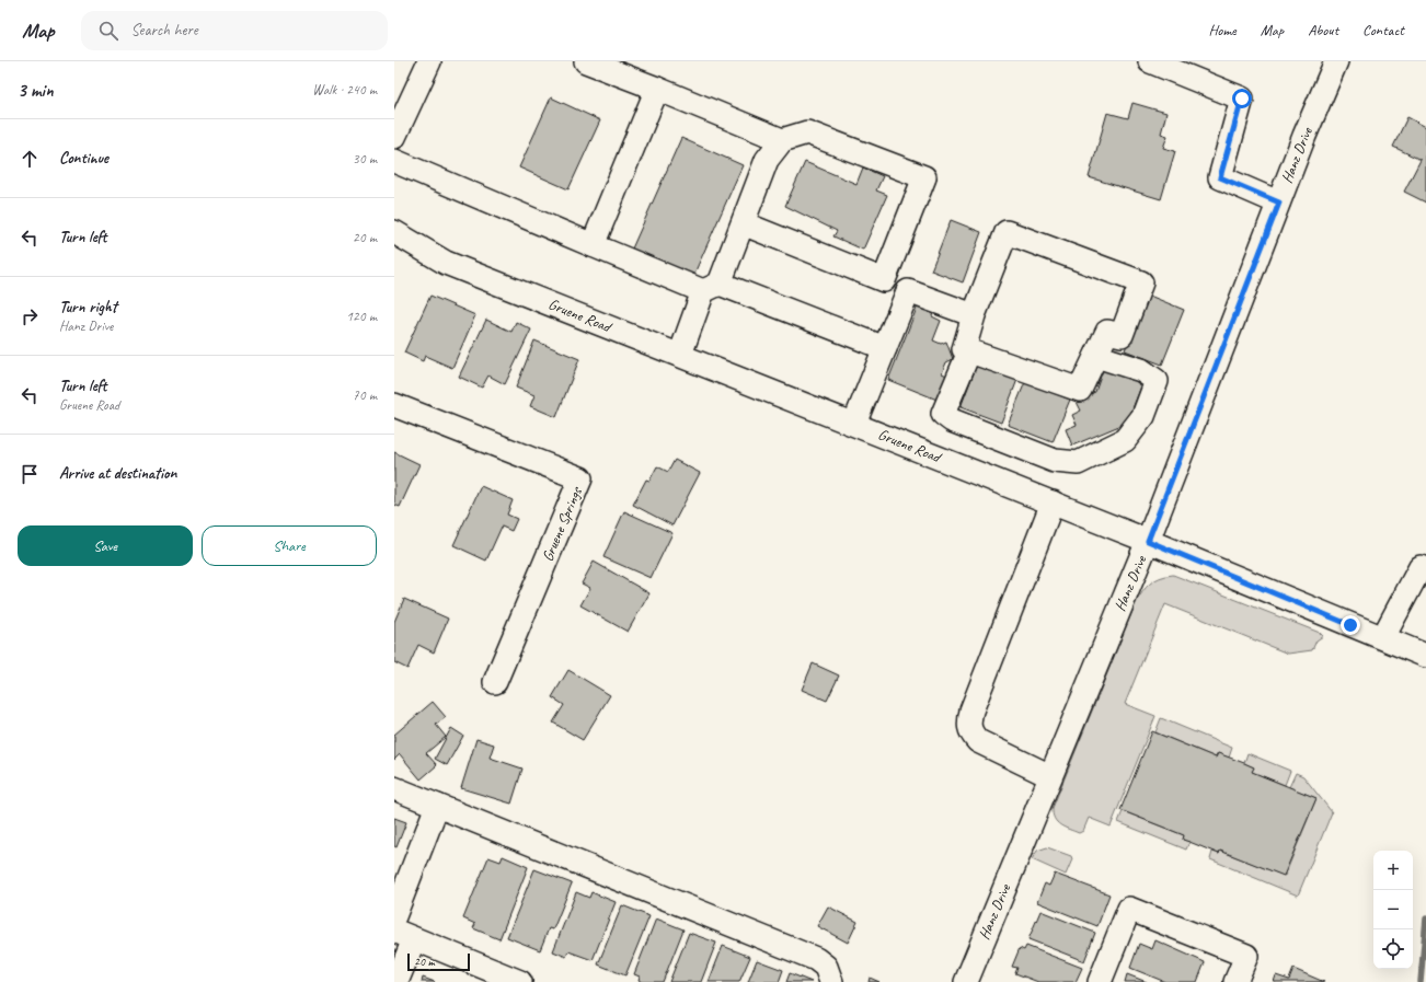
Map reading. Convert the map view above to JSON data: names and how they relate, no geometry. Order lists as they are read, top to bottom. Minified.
{"streets":{"street":["Hanz Drive","Gruene Road","Gruene Springs"]},"crossings":[["Hanz Drive","Gruene Road"]],"scale_bar":"20 m","page":{"header":"Map","search":"Search here","nav":["Home","Map","About","Contact"],"heading":["3 min","Walk · 240 m"],"list":[["Continue","30 m"],["Turn left","20 m"],["Turn right","Hanz Drive","120 m"],["Turn left","Gruene Road","70 m"],"Arrive at destination"],"buttons":["Save","Share"],"map_buttons":["+","−"],"scale":"20 m"}}
